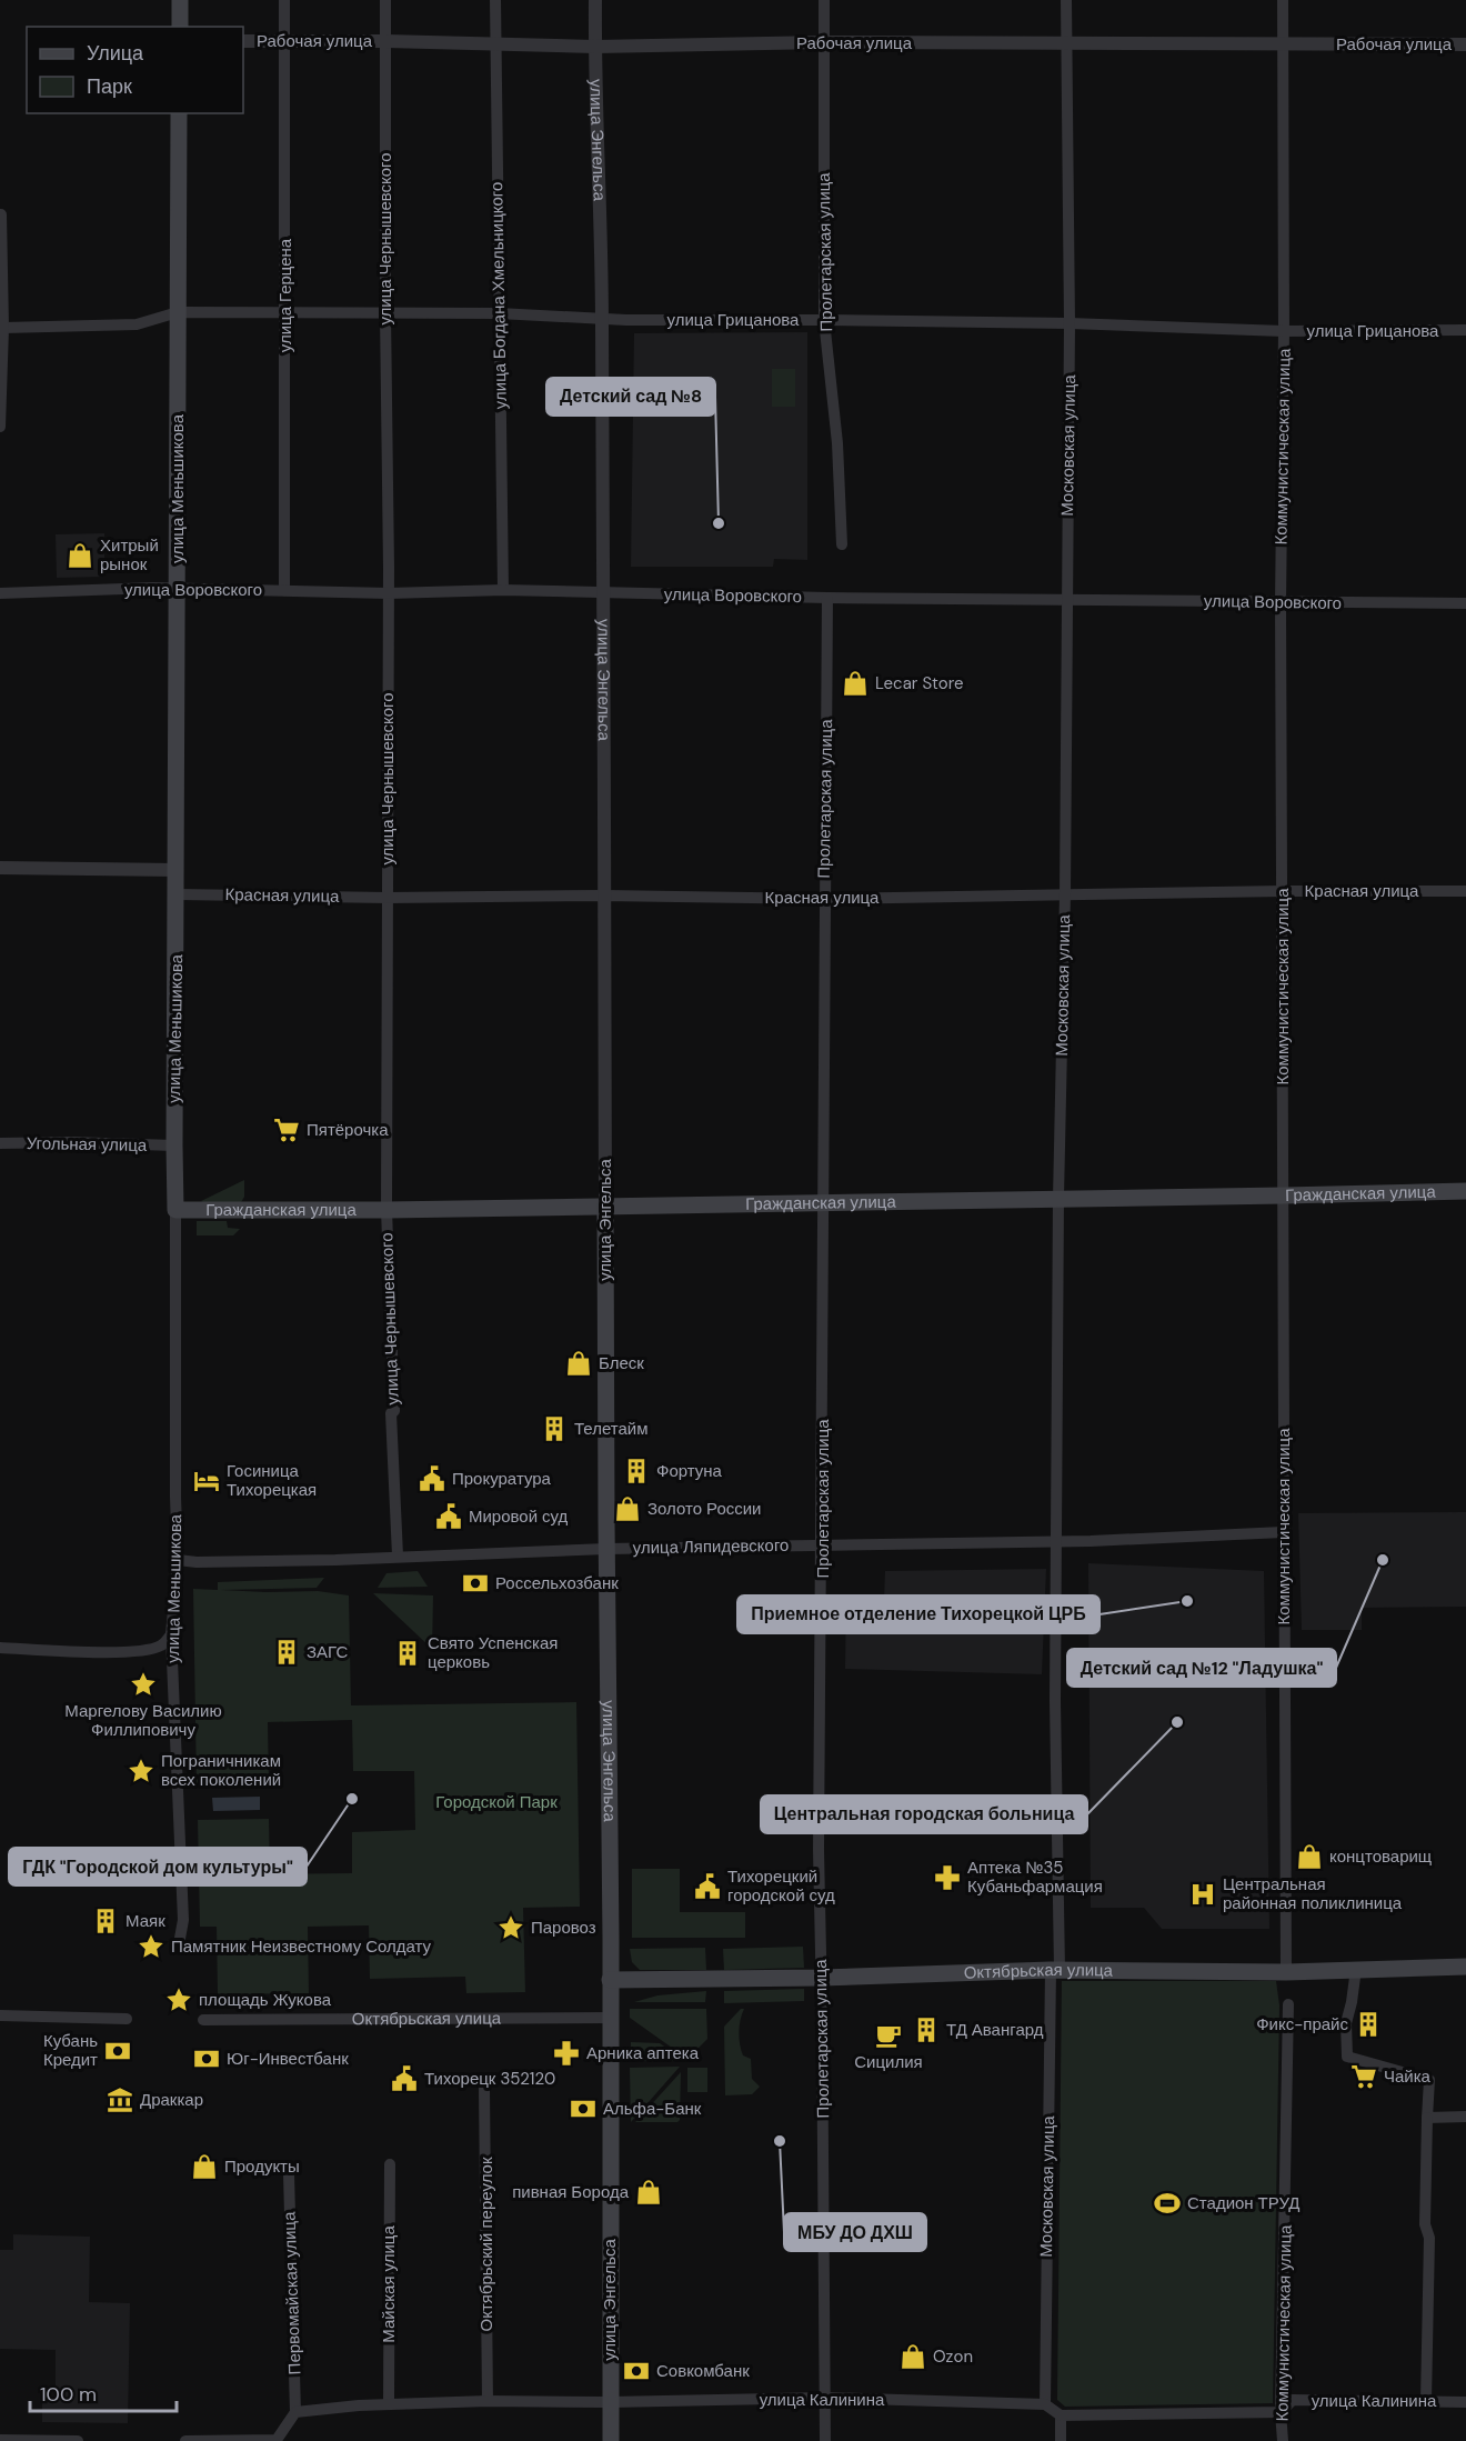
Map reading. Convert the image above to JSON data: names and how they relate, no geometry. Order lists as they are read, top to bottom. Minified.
{"streets":{"main road":["улица Энгельса","улица Меньшикова","Гражданская улица","Октябрьская улица"],"street":["Рабочая улица","улица Чернышевского","Пролетарская улица","улица Герцена","улица Богдана Хмельницкого","улица Грицанова","Московская улица","Коммунистическая улица","улица Воровского","Красная улица","Угольная улица","улица Ляпидевского","Октябрьский переулок","Майская улица","Первомайская улица","улица Калинина"]},"crossings":[["Рабочая улица","улица Энгельса"],["Рабочая улица","улица Чернышевского"],["Рабочая улица","Пролетарская улица"],["Рабочая улица","улица Герцена"],["Рабочая улица","улица Богдана Хмельницкого"],["Рабочая улица","Московская улица"],["Рабочая улица","Коммунистическая улица"],["улица Энгельса","улица Грицанова"],["улица Энгельса","улица Воровского"],["улица Энгельса","Красная улица"],["улица Энгельса","Гражданская улица"],["улица Энгельса","улица Ляпидевского"],["улица Энгельса","Октябрьская улица"],["улица Энгельса","улица Калинина"],["улица Чернышевского","улица Грицанова"],["улица Чернышевского","улица Воровского"],["улица Чернышевского","Красная улица"],["улица Чернышевского","Гражданская улица"],["улица Чернышевского","улица Ляпидевского"],["Пролетарская улица","улица Грицанова"],["Пролетарская улица","улица Воровского"],["Пролетарская улица","Красная улица"],["Пролетарская улица","Гражданская улица"],["Пролетарская улица","улица Ляпидевского"],["Пролетарская улица","Октябрьская улица"],["Пролетарская улица","улица Калинина"],["улица Герцена","улица Грицанова"],["улица Герцена","улица Воровского"],["улица Богдана Хмельницкого","улица Грицанова"],["улица Богдана Хмельницкого","улица Воровского"],["улица Грицанова","Московская улица"],["улица Грицанова","Коммунистическая улица"],["улица Грицанова","улица Меньшикова"],["Московская улица","улица Воровского"],["Московская улица","Красная улица"],["Московская улица","Гражданская улица"],["Московская улица","улица Ляпидевского"],["Московская улица","Октябрьская улица"],["Московская улица","улица Калинина"],["Коммунистическая улица","улица Воровского"],["Коммунистическая улица","Красная улица"],["Коммунистическая улица","Гражданская улица"],["Коммунистическая улица","улица Ляпидевского"],["Коммунистическая улица","Октябрьская улица"],["Коммунистическая улица","улица Калинина"],["улица Меньшикова","улица Воровского"],["улица Меньшикова","Красная улица"],["улица Меньшикова","Угольная улица"],["улица Меньшикова","Гражданская улица"],["улица Меньшикова","улица Ляпидевского"],["Октябрьский переулок","улица Калинина"],["Майская улица","улица Калинина"],["Первомайская улица","улица Калинина"]],"parks":["Городской Парк"],"places":{"other":["Детский сад №8","Детский сад №12 \"Ладушка\"","Приемное отделение Тихорецкой ЦРБ","Центральная городская больница","ГДК \"Городской дом культуры\"","МБУ ДО ДХШ"],"shop":["Хитрый рынок","Lecar Store","Блеск","Золото России","концтоварищ","Продукты","пивная Борода","Ozon"],"supermarket":["Пятёрочка","Чайка"],"building":["Телетайм","Фортуна","ЗАГС","Свято Успенская церковь","Маяк","Фикс-прайс","ТД Авангард"],"public building":["Прокуратура","Мировой суд","Тихорецкий городской суд","Тихорецк 352120"],"hotel":["Госиница Тихорецкая"],"bank":["Россельхозбанк","Кубань Кредит","Юг-Инвестбанк","Альфа-Банк","Совкомбанк"],"place":["Маргелову Василию Филлиповичу","Пограничникам всех поколений","Паровоз","Памятник Неизвестному Солдату","площадь Жукова"],"pharmacy":["Аптека №35 Кубаньфармация","Арника аптека"],"hospital":["Центральная районная поликлиница"],"cafe":["Сицилия"],"museum":["Драккар"],"sports":["Стадион ТРУД"]},"legend":["Улица","Парк"],"scale_bar":"100 m"}
